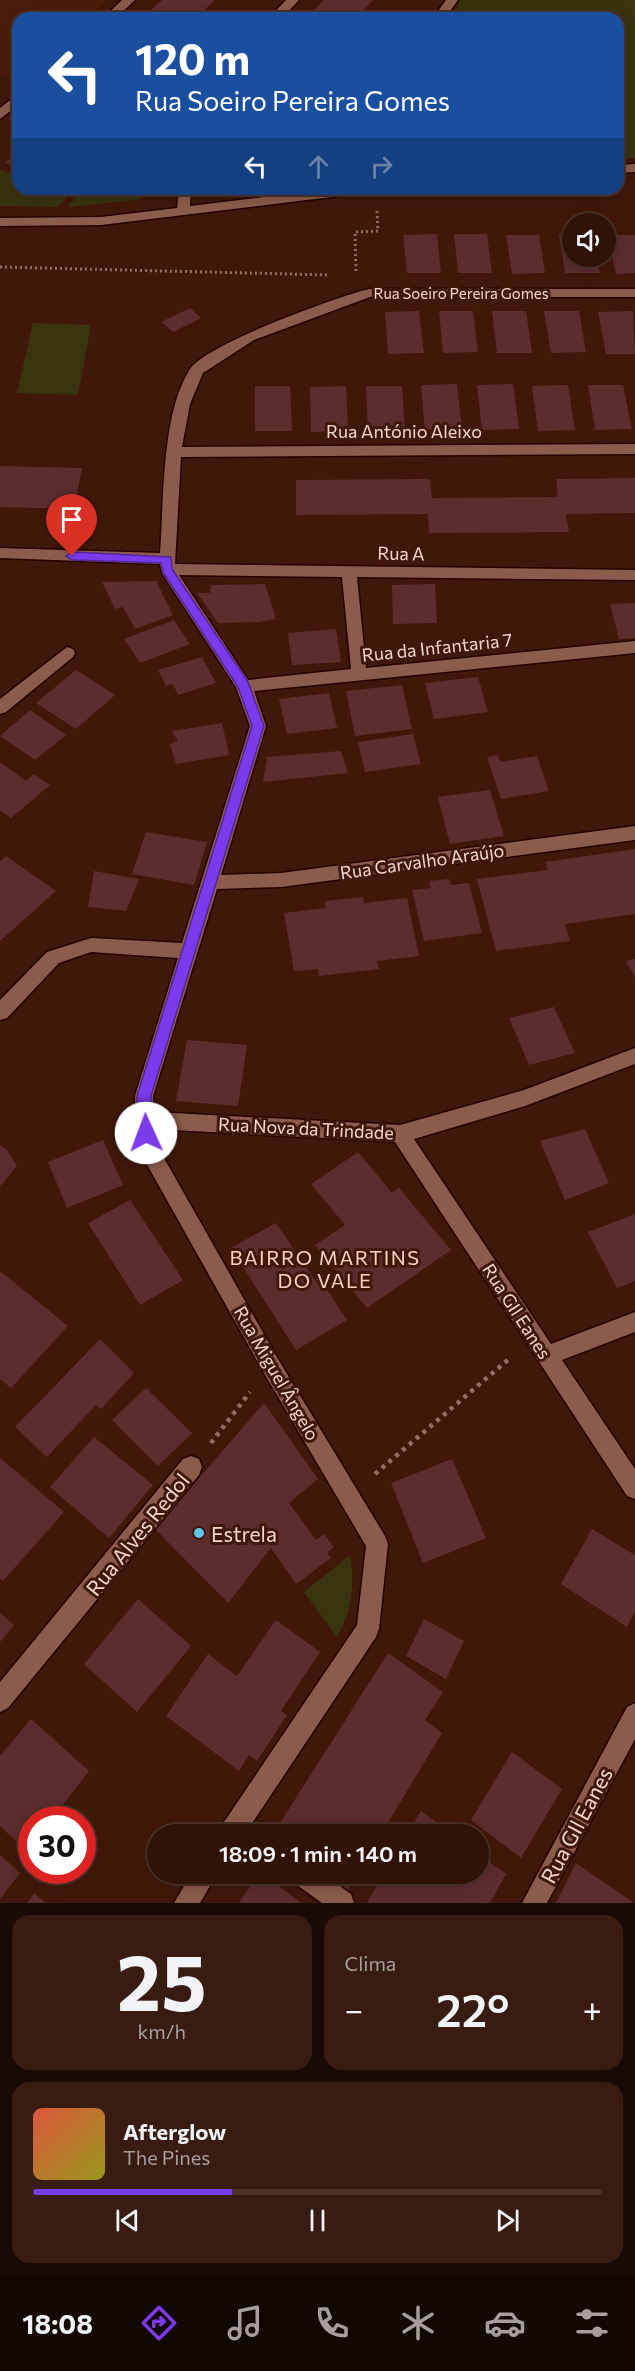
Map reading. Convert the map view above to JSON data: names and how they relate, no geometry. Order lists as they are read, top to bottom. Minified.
{"streets":{"street":["Rua Soeiro Pereira Gomes","Rua António Aleixo","Rua A","Rua da Infantaria 7","Rua Carvalho Araújo","Rua Nova da Trindade","Rua GIl Eanes","Rua Miguel Ângelo","Rua Alves Redol"]},"crossings":[["Rua Soeiro Pereira Gomes","Rua António Aleixo"],["Rua Soeiro Pereira Gomes","Rua A"],["Rua Soeiro Pereira Gomes","Rua Miguel Ângelo"],["Rua A","Rua Miguel Ângelo"],["Rua da Infantaria 7","Rua Miguel Ângelo"],["Rua Carvalho Araújo","Rua Miguel Ângelo"],["Rua Nova da Trindade","Rua GIl Eanes"],["Rua Nova da Trindade","Rua Miguel Ângelo"],["Rua Miguel Ângelo","Rua Alves Redol"]],"districts":["BAIRRO MARTINS DO VALE"],"places":["Estrela"],"page":{"turn":["120 m","Rua Soeiro Pereira Gomes"],"limit":"30","trip":"18:09 · 1 min · 140 m","tile":[["25","km/h"],"Clima"],"heat":["−","22°","+"],"song":["Afterglow","The Pines"],"tabs":"18:08"}}
